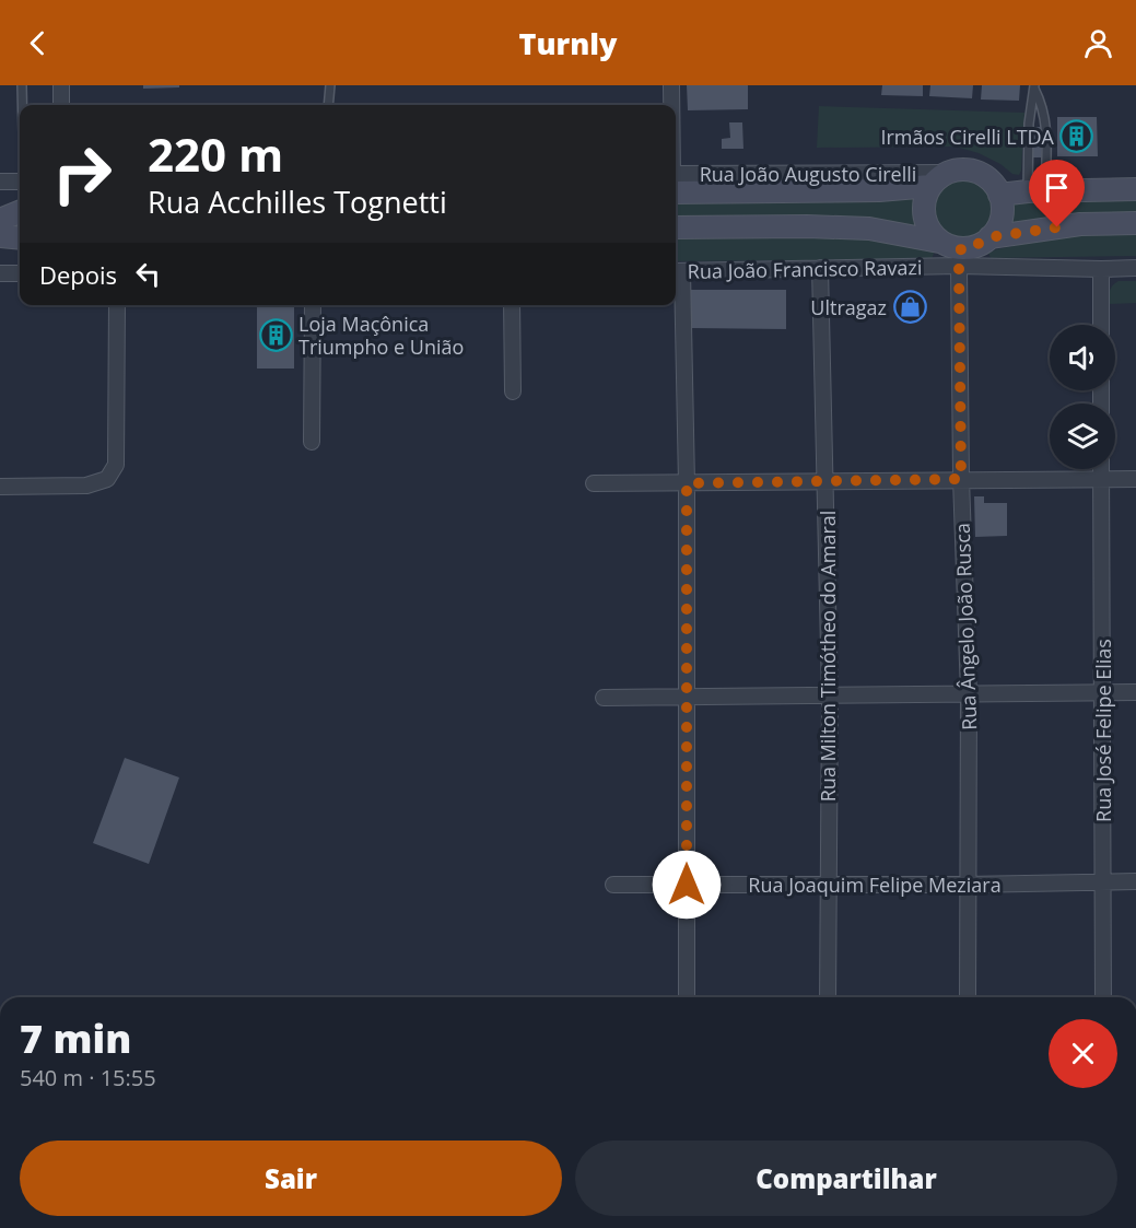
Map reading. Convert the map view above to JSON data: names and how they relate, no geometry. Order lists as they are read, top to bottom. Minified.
{"streets":{"street":["Rua João Francisco Ravazi","Rua Ângelo João Rusca","Rua Milton Timótheo do Amaral","Rua José Felipe Elias","Rua Joaquim Felipe Meziara"]},"crossings":[["Rua João Francisco Ravazi","Rua Ângelo João Rusca"],["Rua João Francisco Ravazi","Rua Milton Timótheo do Amaral"],["Rua Ângelo João Rusca","Rua Joaquim Felipe Meziara"],["Rua Milton Timótheo do Amaral","Rua Joaquim Felipe Meziara"],["Rua José Felipe Elias","Rua Joaquim Felipe Meziara"]],"places":{"building":["Irmãos Cirelli LTDA","Loja Maçônica Triumpho e União"],"shop":["Ultragaz"]},"page":{"header":"Turnly","turn":["220 m","Rua Acchilles Tognetti"],"then":"Depois","heading":["7 min","540 m · 15:55"],"buttons":["Sair","Compartilhar"]}}
